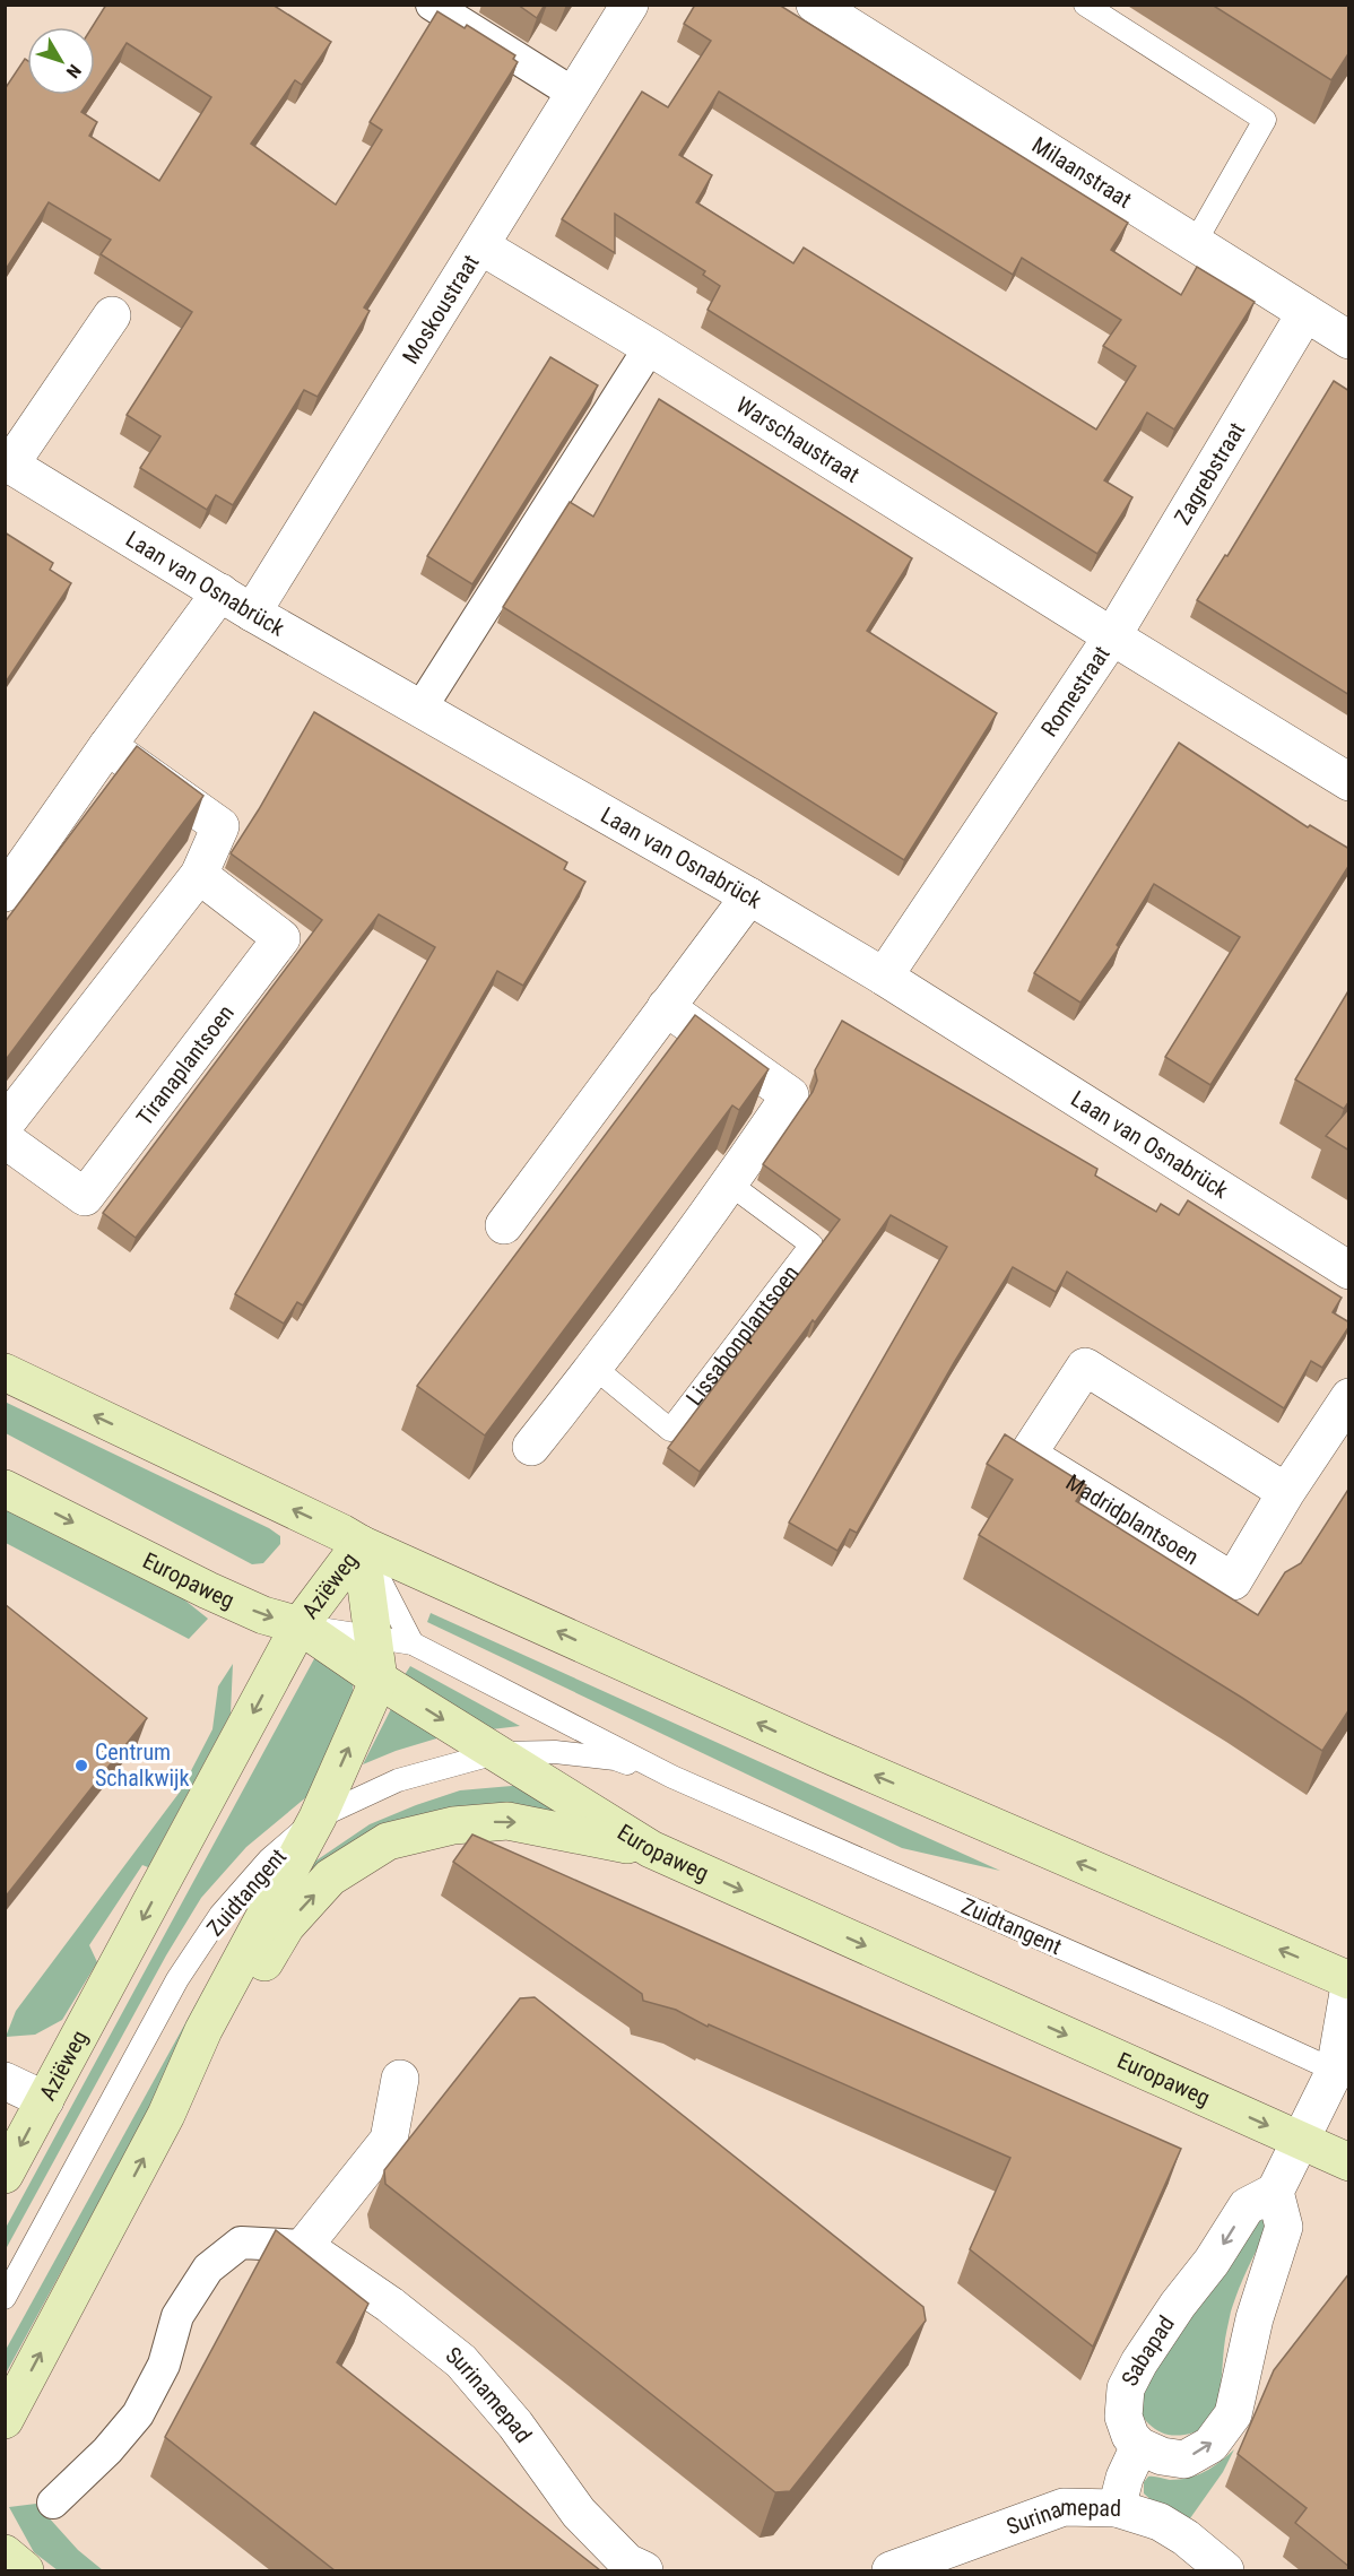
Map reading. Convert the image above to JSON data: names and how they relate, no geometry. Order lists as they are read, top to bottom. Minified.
{"streets":{"main road":["Europaweg","Aziëweg"],"street":["Milaanstraat","Moskoustraat","Warschaustraat","Zagrebstraat","Laan van Osnabrück","Romestraat","Tiranaplantsoen","Madridplantsoen","Sabapad","Surinamepad"],"lane":["Lissabonplantsoen","Zuidtangent"]},"crossings":[["Milaanstraat","Zagrebstraat"],["Moskoustraat","Warschaustraat"],["Moskoustraat","Laan van Osnabrück"],["Warschaustraat","Zagrebstraat"],["Warschaustraat","Romestraat"],["Zagrebstraat","Romestraat"],["Laan van Osnabrück","Romestraat"],["Europaweg","Aziëweg"],["Europaweg","Zuidtangent"],["Aziëweg","Zuidtangent"]],"one_way":["Sabapad"],"places":["Centrum Schalkwijk"],"north":"bottom right"}
